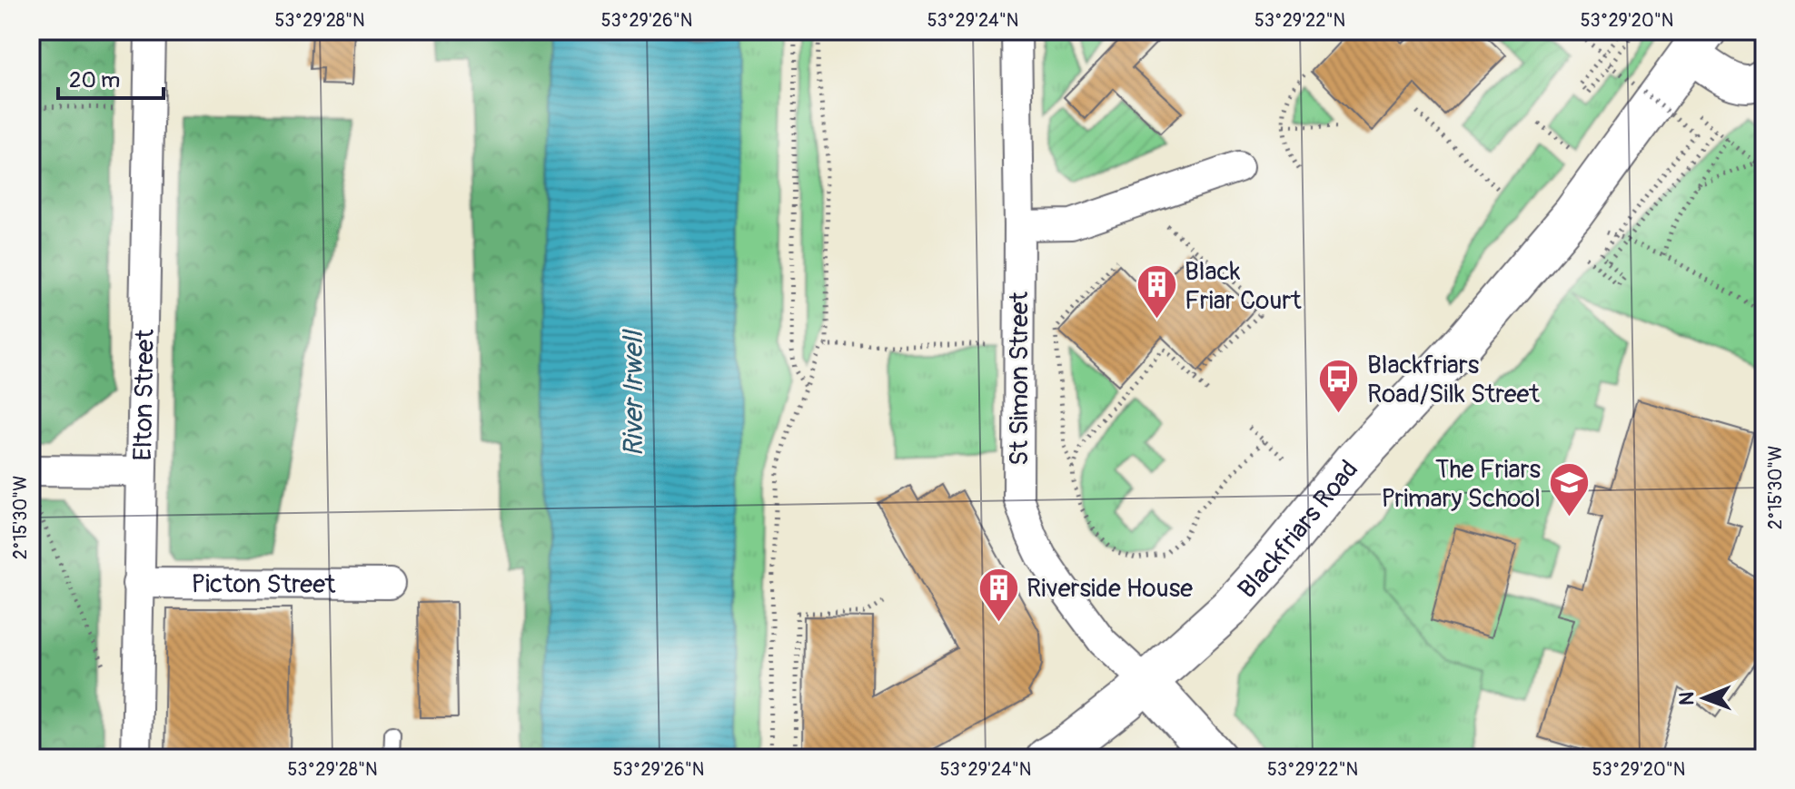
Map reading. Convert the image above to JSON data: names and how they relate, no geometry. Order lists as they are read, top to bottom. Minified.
{"streets":{"main road":["Blackfriars Road"],"street":["St Simon Street","Elton Street","Picton Street"]},"crossings":[["St Simon Street","Blackfriars Road"],["Elton Street","Picton Street"]],"water":["River Irwell"],"places":{"building":["Black Friar Court","Riverside House"],"bus stop":["Blackfriars Road/Silk Street"],"school or university":["The Friars Primary School"]},"scale_bar":"20 m","north":"left","coordinates":["53°29'28\"N","53°29'26\"N","53°29'24\"N","53°29'22\"N","53°29'20\"N","2°15'30\"W"]}
